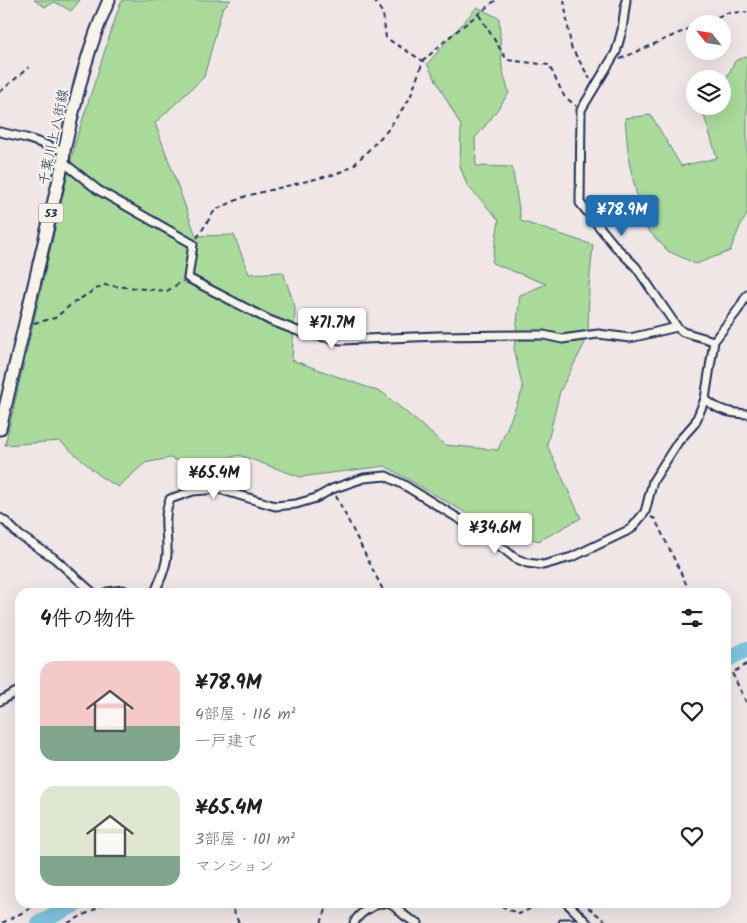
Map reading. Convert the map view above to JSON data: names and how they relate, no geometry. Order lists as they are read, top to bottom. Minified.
{"streets":{"main road":["千葉川上八街線","53"]},"north":"top left","page":{"price":["¥78.9M","¥71.7M","¥65.4M","¥34.6M"],"heading":"4件の物件","list":[{"name":"¥78.9M","note":"4部屋 · 116 m² · 一戸建て"},{"name":"¥65.4M","note":"3部屋 · 101 m² · マンション"}]}}
